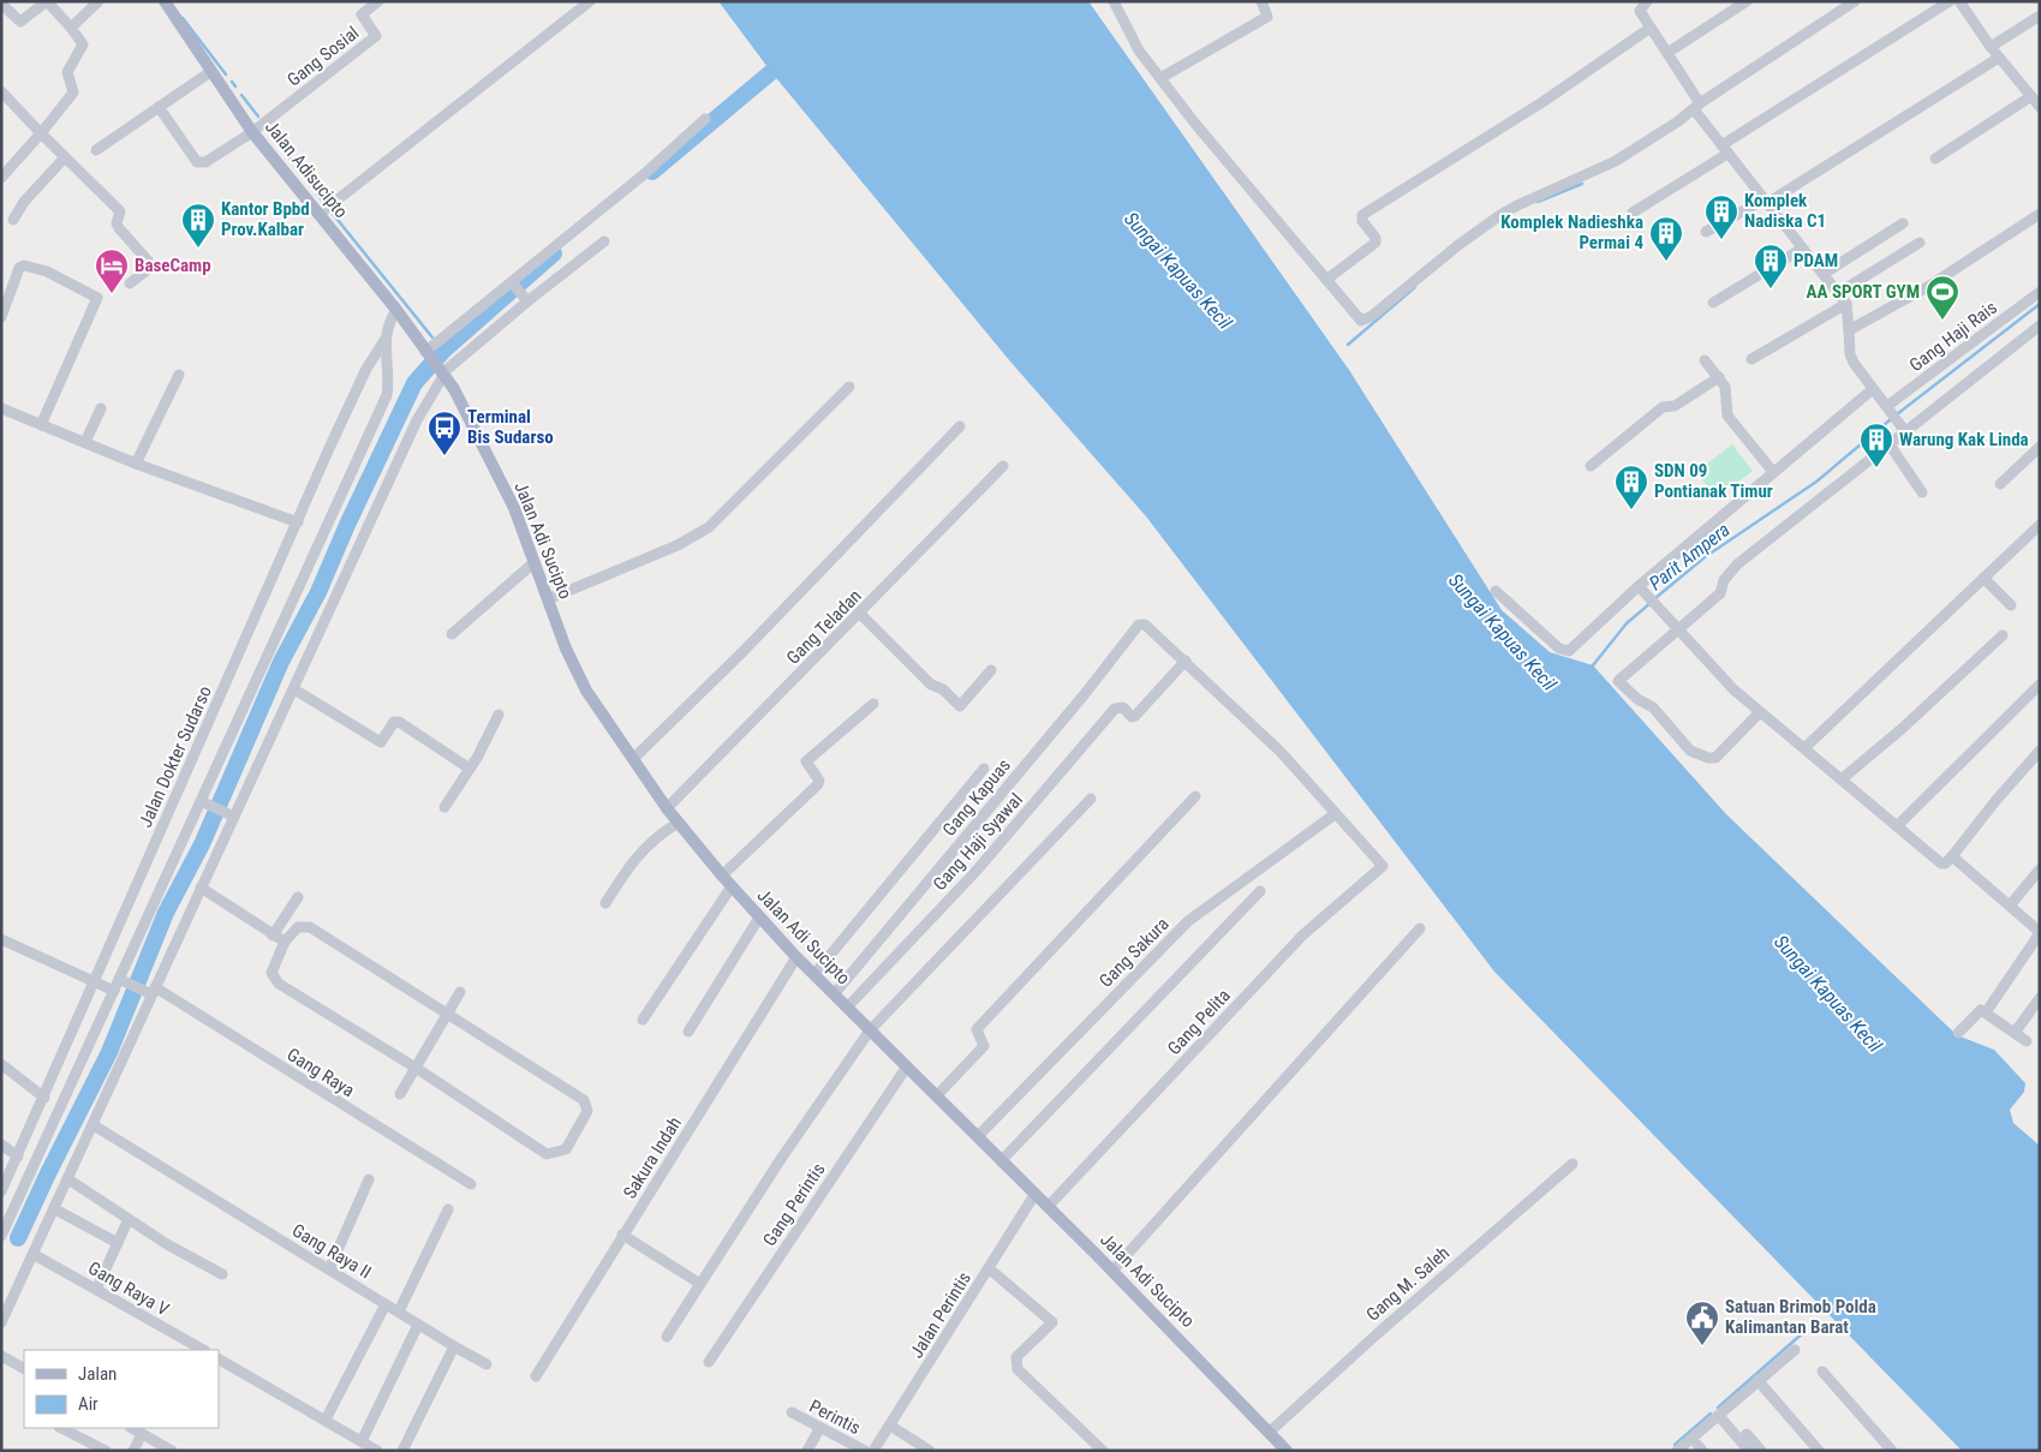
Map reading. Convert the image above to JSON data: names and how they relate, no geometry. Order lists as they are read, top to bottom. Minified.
{"streets":{"main road":["Jalan Adisucipto","Jalan Adi Sucipto"],"street":["Gang Sosial","Gang Haji Rais","Gang Teladan","Jalan Dokter Sudarso","Gang Kapuas","Gang Haji Syawal","Gang Sakura","Gang Pelita","Gang Raya","Sakura Indah","Gang Perintis","Gang Raya II","Gang M. Saleh","Gang Raya V","Jalan Perintis","Perintis"]},"crossings":[["Gang Sosial","Jalan Adisucipto"],["Jalan Adisucipto","Jalan Adi Sucipto"],["Jalan Adi Sucipto","Gang Teladan"],["Jalan Adi Sucipto","Gang Kapuas"],["Jalan Adi Sucipto","Gang Haji Syawal"],["Jalan Adi Sucipto","Gang Sakura"],["Jalan Adi Sucipto","Gang Pelita"],["Jalan Adi Sucipto","Sakura Indah"],["Jalan Adi Sucipto","Gang Perintis"],["Jalan Adi Sucipto","Gang M. Saleh"],["Jalan Adi Sucipto","Jalan Perintis"],["Gang Kapuas","Gang Haji Syawal"],["Gang Sakura","Gang Pelita"]],"water":["Sungai Kapuas Kecil","Parit Ampera"],"places":{"building":["Komplek Nadiska C1","Kantor Bpbd Prov.Kalbar","Komplek Nadieshka Permai 4","PDAM","Warung Kak Linda","SDN 09 Pontianak Timur"],"hotel":["BaseCamp"],"sports":["AA SPORT GYM"],"bus stop":["Terminal Bis Sudarso"],"public building":["Satuan Brimob Polda Kalimantan Barat"]},"legend":["Jalan","Air"]}
